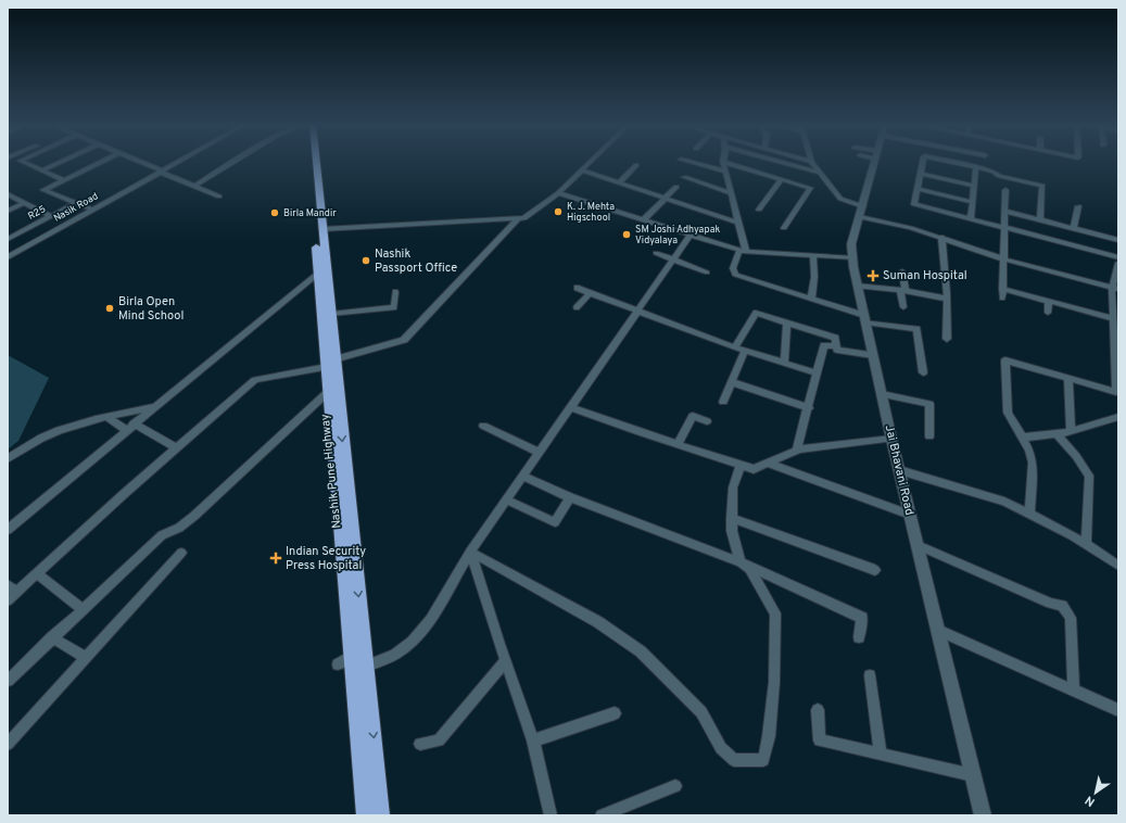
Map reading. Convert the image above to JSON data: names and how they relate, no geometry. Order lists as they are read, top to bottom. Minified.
{"streets":{"highway":["Nashik Pune Highway"],"street":["Nasik Road","R25","Jai Bhavani Road"]},"places":{"other":["K. J. Mehta Higschool","Birla Mandir","SM Joshi Adhyapak Vidyalaya","Nashik Passport Office","Birla Open Mind School"],"health":["Suman Hospital","Indian Security Press Hospital"]},"north":"bottom left"}
